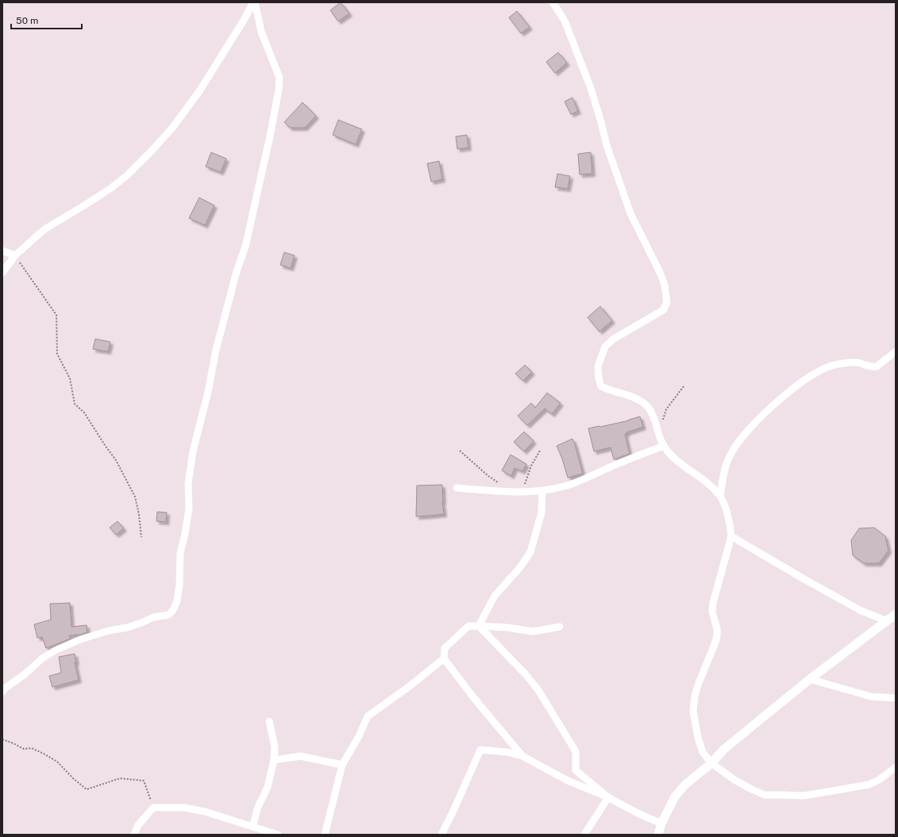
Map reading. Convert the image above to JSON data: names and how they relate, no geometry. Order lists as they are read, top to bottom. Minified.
{"scale_bar":"50 m"}
